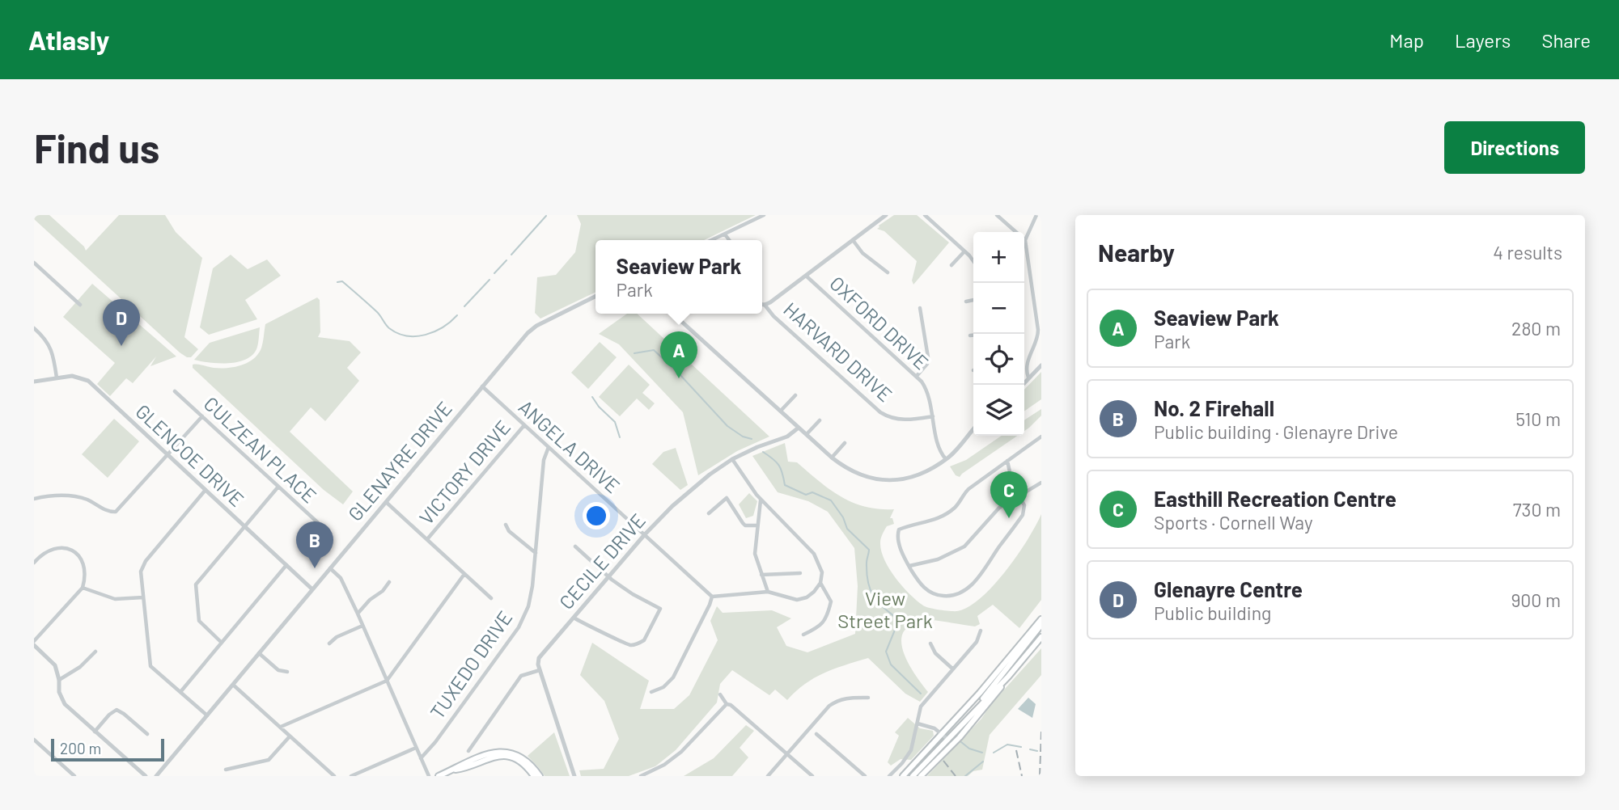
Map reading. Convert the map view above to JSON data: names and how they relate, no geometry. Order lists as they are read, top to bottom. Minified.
{"streets":{"street":["OXFORD DRIVE","HARVARD DRIVE","ANGELA DRIVE","CULZEAN PLACE","GLENCOE DRIVE","GLENAYRE DRIVE","VICTORY DRIVE","CECILE DRIVE","TUXEDO DRIVE"]},"crossings":[["OXFORD DRIVE","HARVARD DRIVE"],["ANGELA DRIVE","GLENAYRE DRIVE"],["ANGELA DRIVE","VICTORY DRIVE"],["ANGELA DRIVE","CECILE DRIVE"],["ANGELA DRIVE","TUXEDO DRIVE"],["GLENCOE DRIVE","GLENAYRE DRIVE"]],"parks":["View Street Park"],"scale_bar":"200 m","page":{"header":"Atlasly","nav":["Map","Layers","Share"],"buttons":"Directions","title":"Find us","heading":["Nearby","4 results"],"map_buttons":["+","−"],"popup":["Seaview Park","Park"],"list":[{"mark":"A","name":"Seaview Park","note":"Park","value":"280 m"},{"mark":"B","name":"No. 2 Firehall","note":"Public building · Glenayre Drive","value":"510 m"},{"mark":"C","name":"Easthill Recreation Centre","note":"Sports · Cornell Way","value":"730 m"},{"mark":"D","name":"Glenayre Centre","note":"Public building","value":"900 m"}],"pins":["D","A","C","B"],"scale":"200 m"}}
